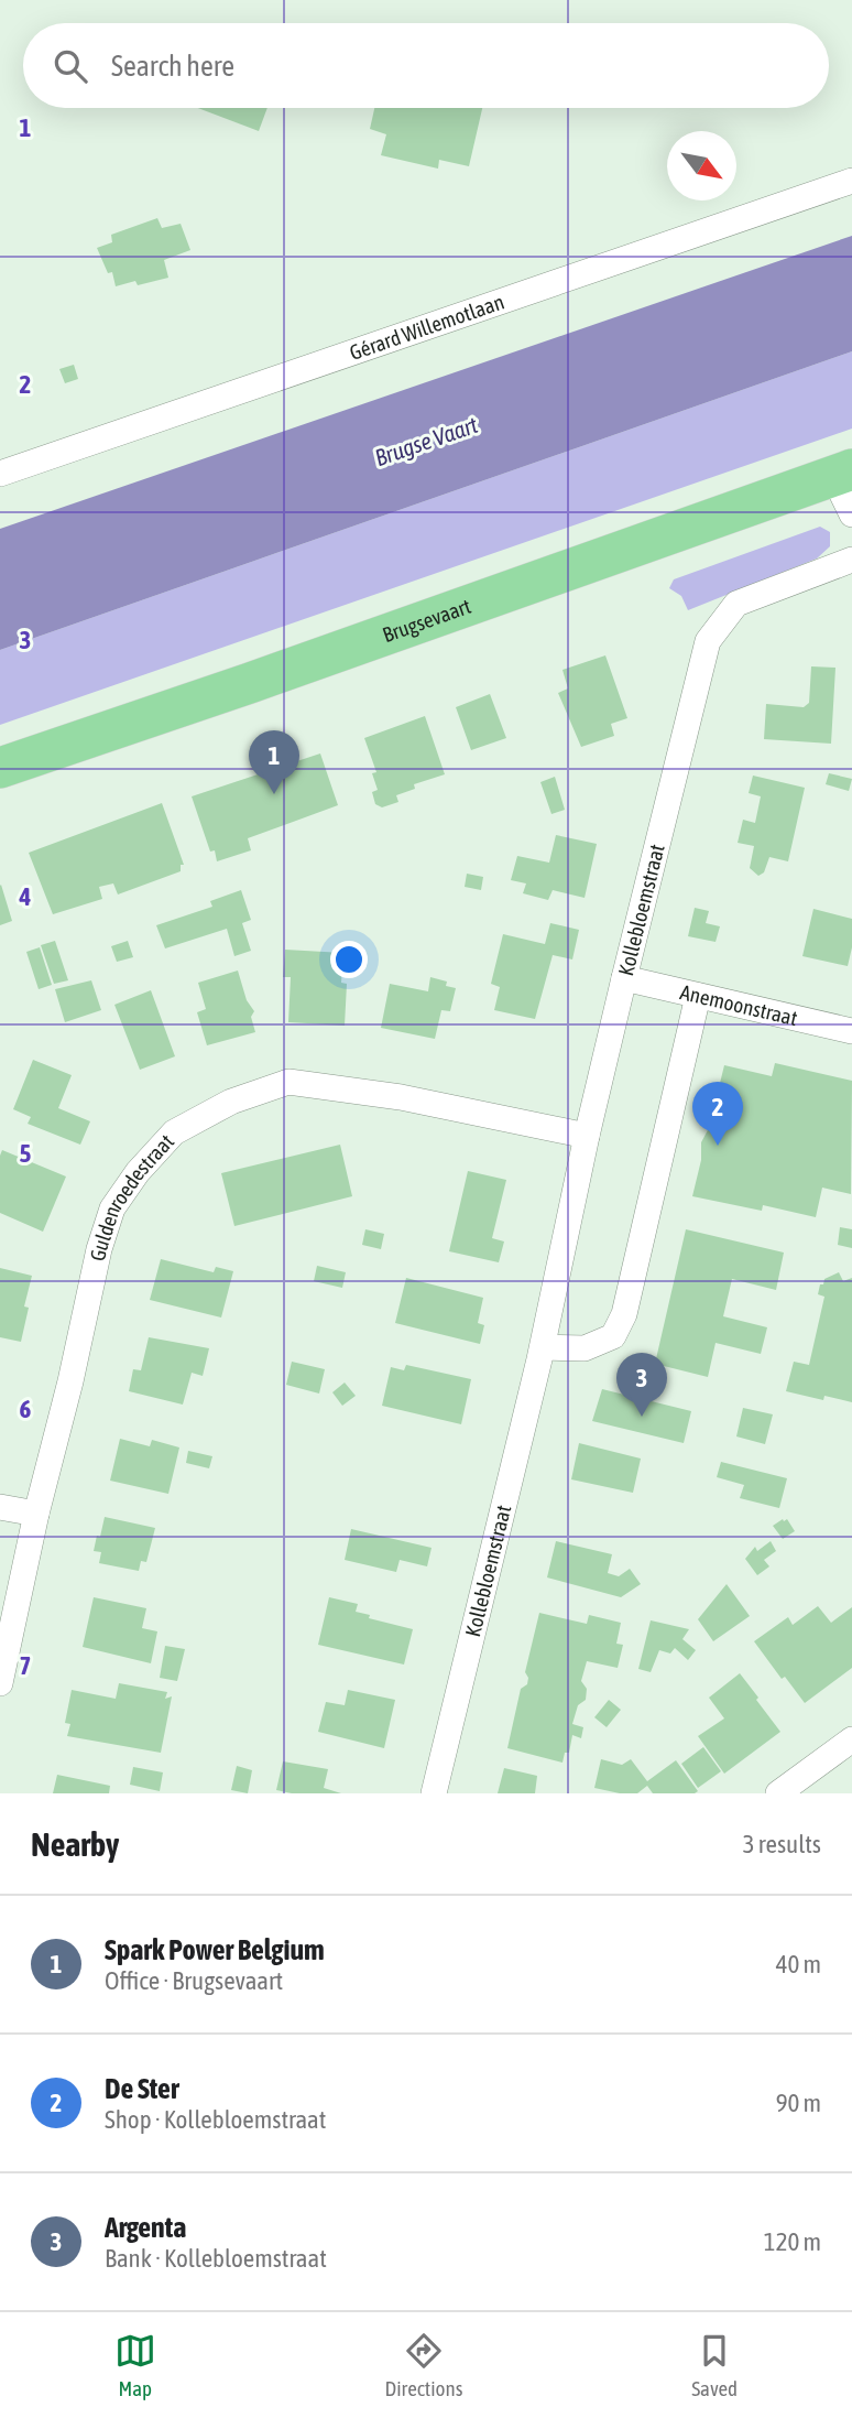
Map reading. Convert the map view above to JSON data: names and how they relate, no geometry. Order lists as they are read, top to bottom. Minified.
{"streets":{"main road":["Brugsevaart"],"street":["Gérard Willemotlaan","Kollebloemstraat","Anemoonstraat","Guldenroedestraat"]},"crossings":[["Kollebloemstraat","Anemoonstraat"],["Kollebloemstraat","Guldenroedestraat"]],"water":["Brugse Vaart"],"north":"bottom right","page":{"search":"Search here","pins":["1","2","3"],"heading":["Nearby","3 results"],"list":[{"mark":"1","name":"Spark Power Belgium","note":"Office · Brugsevaart","value":"40 m"},{"mark":"2","name":"De Ster","note":"Shop · Kollebloemstraat","value":"90 m"},{"mark":"3","name":"Argenta","note":"Bank · Kollebloemstraat","value":"120 m"}],"nav":["Map","Directions","Saved"]},"grid":{"rows":["1","2","3","4","5","6","7"]}}
